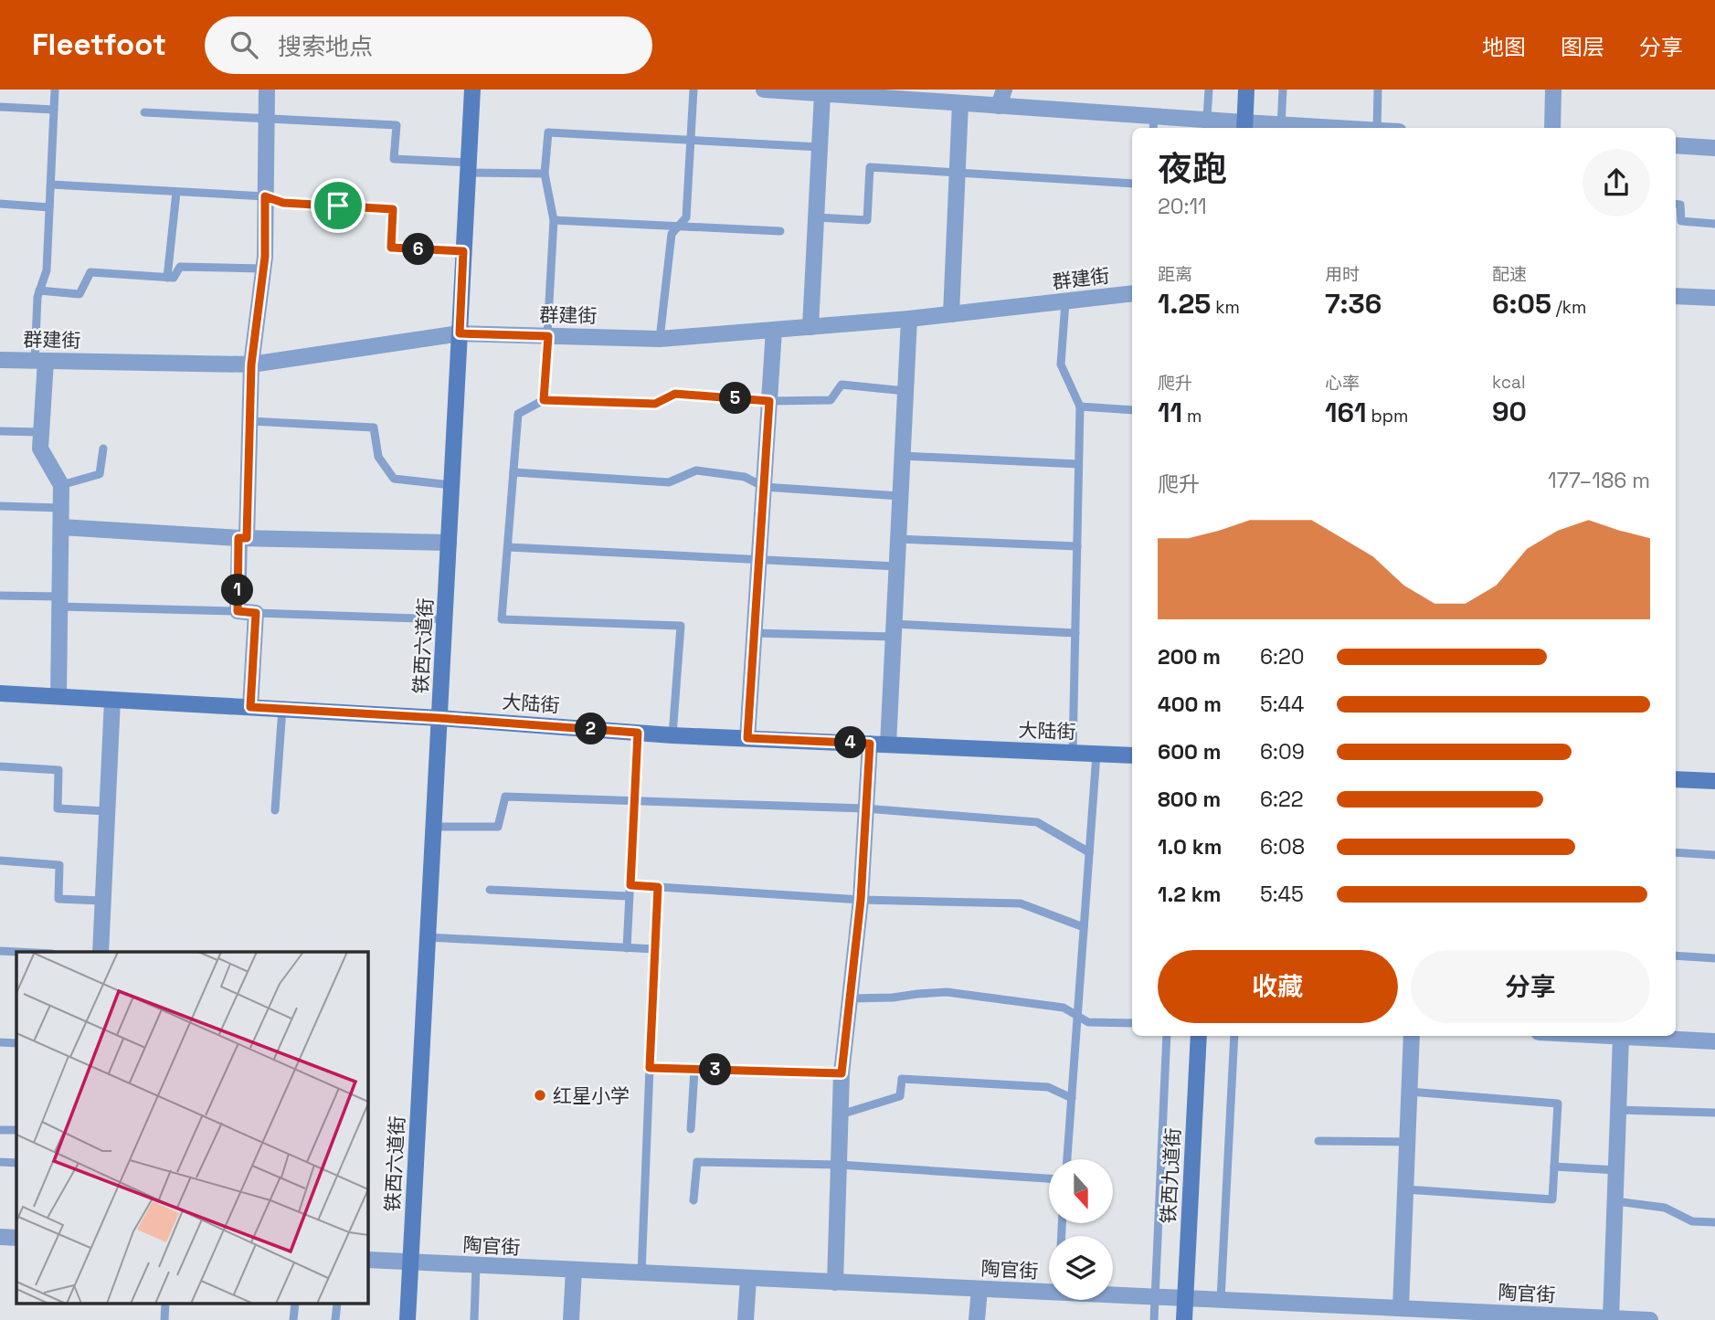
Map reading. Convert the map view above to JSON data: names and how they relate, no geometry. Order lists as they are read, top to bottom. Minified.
{"streets":{"main road":["铁西六道街","大陆街","铁西九道街"],"street":["群建街","陶官街"]},"crossings":[["群建街","铁西六道街"],["铁西六道街","大陆街"],["铁西六道街","陶官街"],["铁西九道街","陶官街"]],"places":["红星小学"],"north":"bottom","page":{"header":"Fleetfoot","search":"搜索地点","nav":["地图","图层","分享"],"heading":["夜跑","20:11"],"pins":["6","5","1","2","4","3"],"stats":[["距离","1.25 km"],["用时","7:36"],["配速","6:05 /km"],["爬升","11 m"],["心率","161 bpm"],["kcal","90"]],"chart":["爬升","177–186 m"],"list":[{"name":"200 m","note":"6:20"},{"name":"400 m","note":"5:44"},{"name":"600 m","note":"6:09"},{"name":"800 m","note":"6:22"},{"name":"1.0 km","note":"6:08"},{"name":"1.2 km","note":"5:45"}],"buttons":["收藏","分享"]}}
